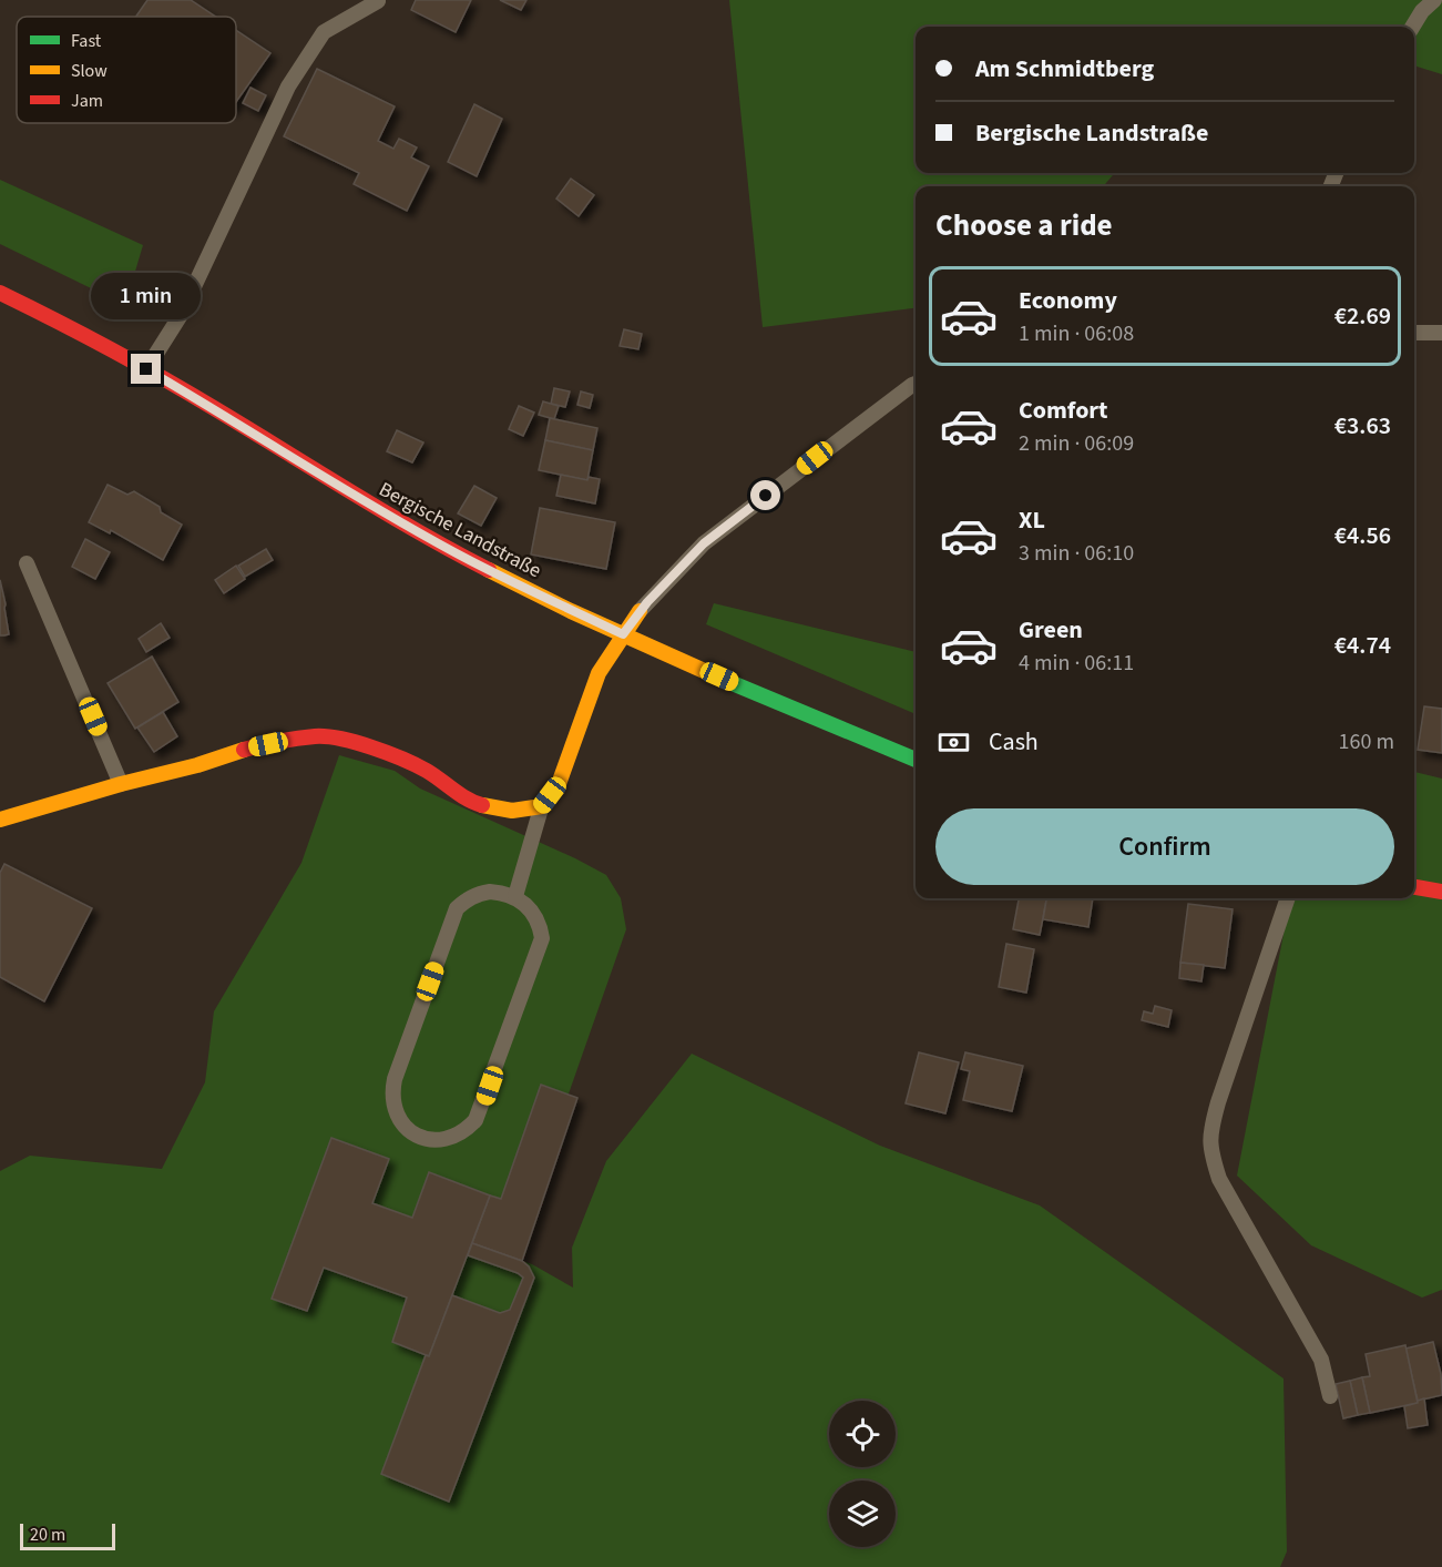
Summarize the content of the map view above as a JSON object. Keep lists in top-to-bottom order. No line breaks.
{"streets":{"main road":["Bergische Landstraße"]},"legend":["Fast","Slow","Jam"],"scale_bar":"20 m","page":{"banner":["Am Schmidtberg","Bergische Landstraße"],"heading":"Choose a ride","list":[{"name":"Economy","note":"1 min · 06:08","value":"€2.69"},{"name":"Comfort","note":"2 min · 06:09","value":"€3.63"},{"name":"XL","note":"3 min · 06:10","value":"€4.56"},{"name":"Green","note":"4 min · 06:11","value":"€4.74"}],"bubble":"1 min","pay":["Cash","160 m"],"buttons":"Confirm","scale":"20 m"}}
